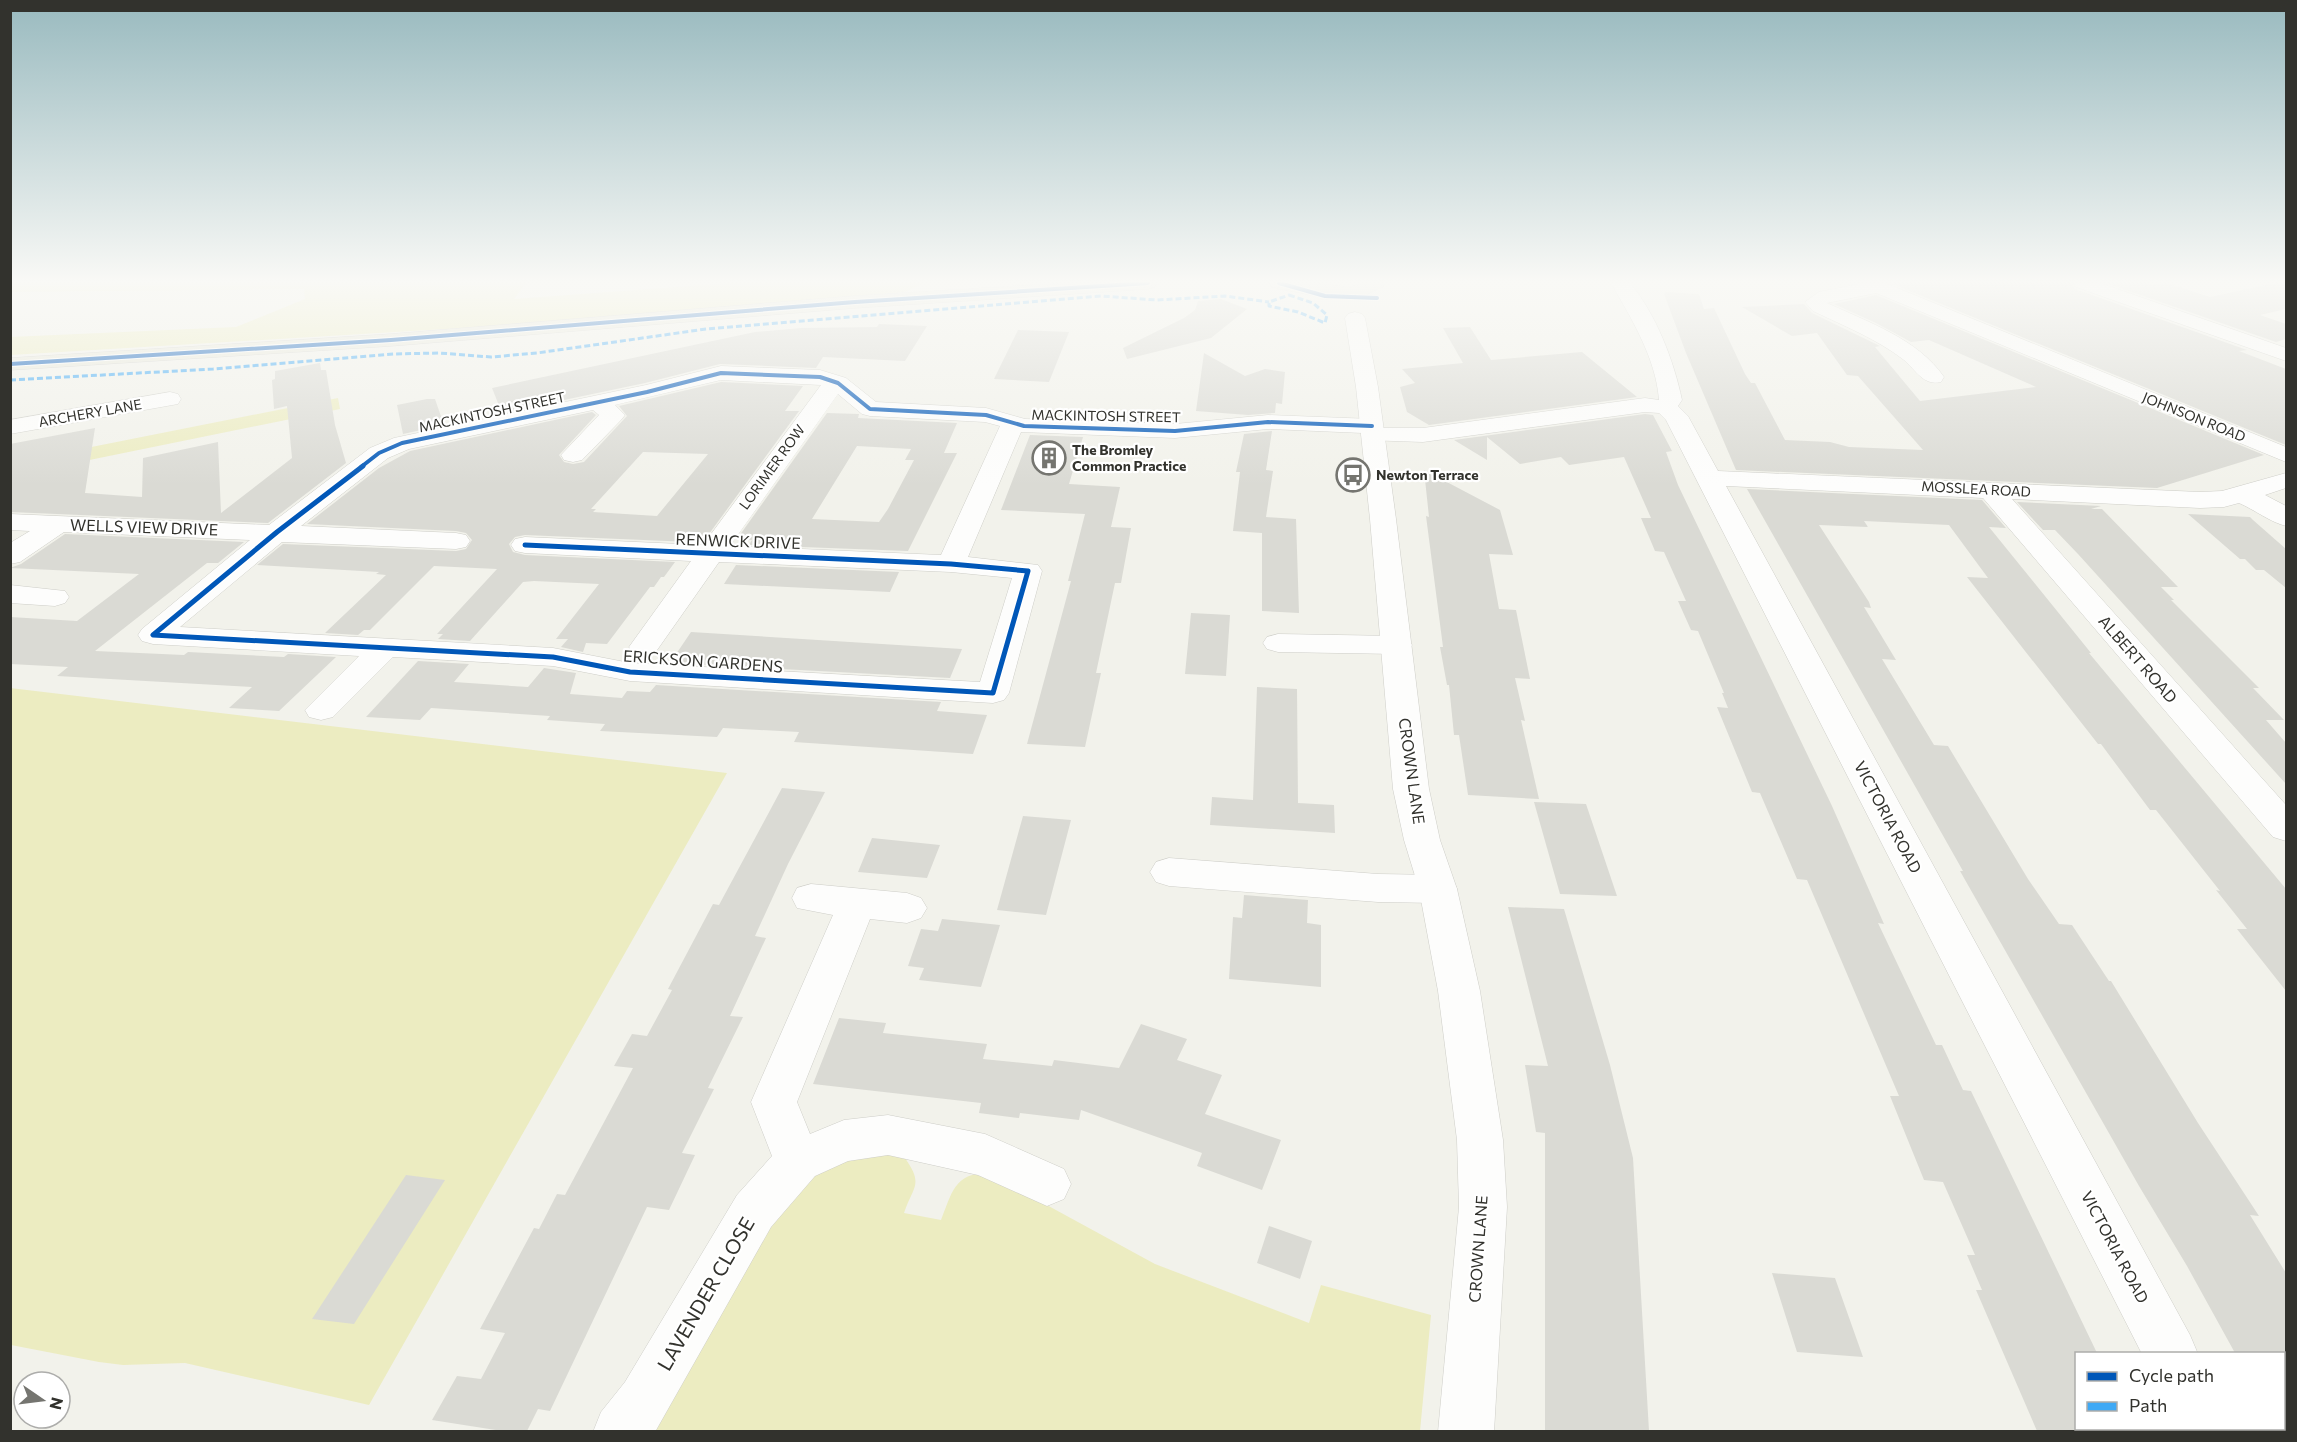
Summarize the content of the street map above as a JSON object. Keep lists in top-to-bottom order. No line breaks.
{"streets":{"street":["MACKINTOSH STREET","ARCHERY LANE","JOHNSON ROAD","LORIMER ROW","MOSSLEA ROAD","WELLS VIEW DRIVE","RENWICK DRIVE","ALBERT ROAD","ERICKSON GARDENS","CROWN LANE","VICTORIA ROAD","LAVENDER CLOSE"]},"crossings":[["MACKINTOSH STREET","LORIMER ROW"],["MACKINTOSH STREET","WELLS VIEW DRIVE"],["MACKINTOSH STREET","ERICKSON GARDENS"],["MACKINTOSH STREET","CROWN LANE"],["LORIMER ROW","RENWICK DRIVE"],["MOSSLEA ROAD","ALBERT ROAD"],["MOSSLEA ROAD","VICTORIA ROAD"],["WELLS VIEW DRIVE","ERICKSON GARDENS"],["RENWICK DRIVE","ERICKSON GARDENS"]],"places":{"building":["The Bromley Common Practice"],"bus stop":["Newton Terrace"]},"legend":["Cycle path","Path"],"north":"right"}
